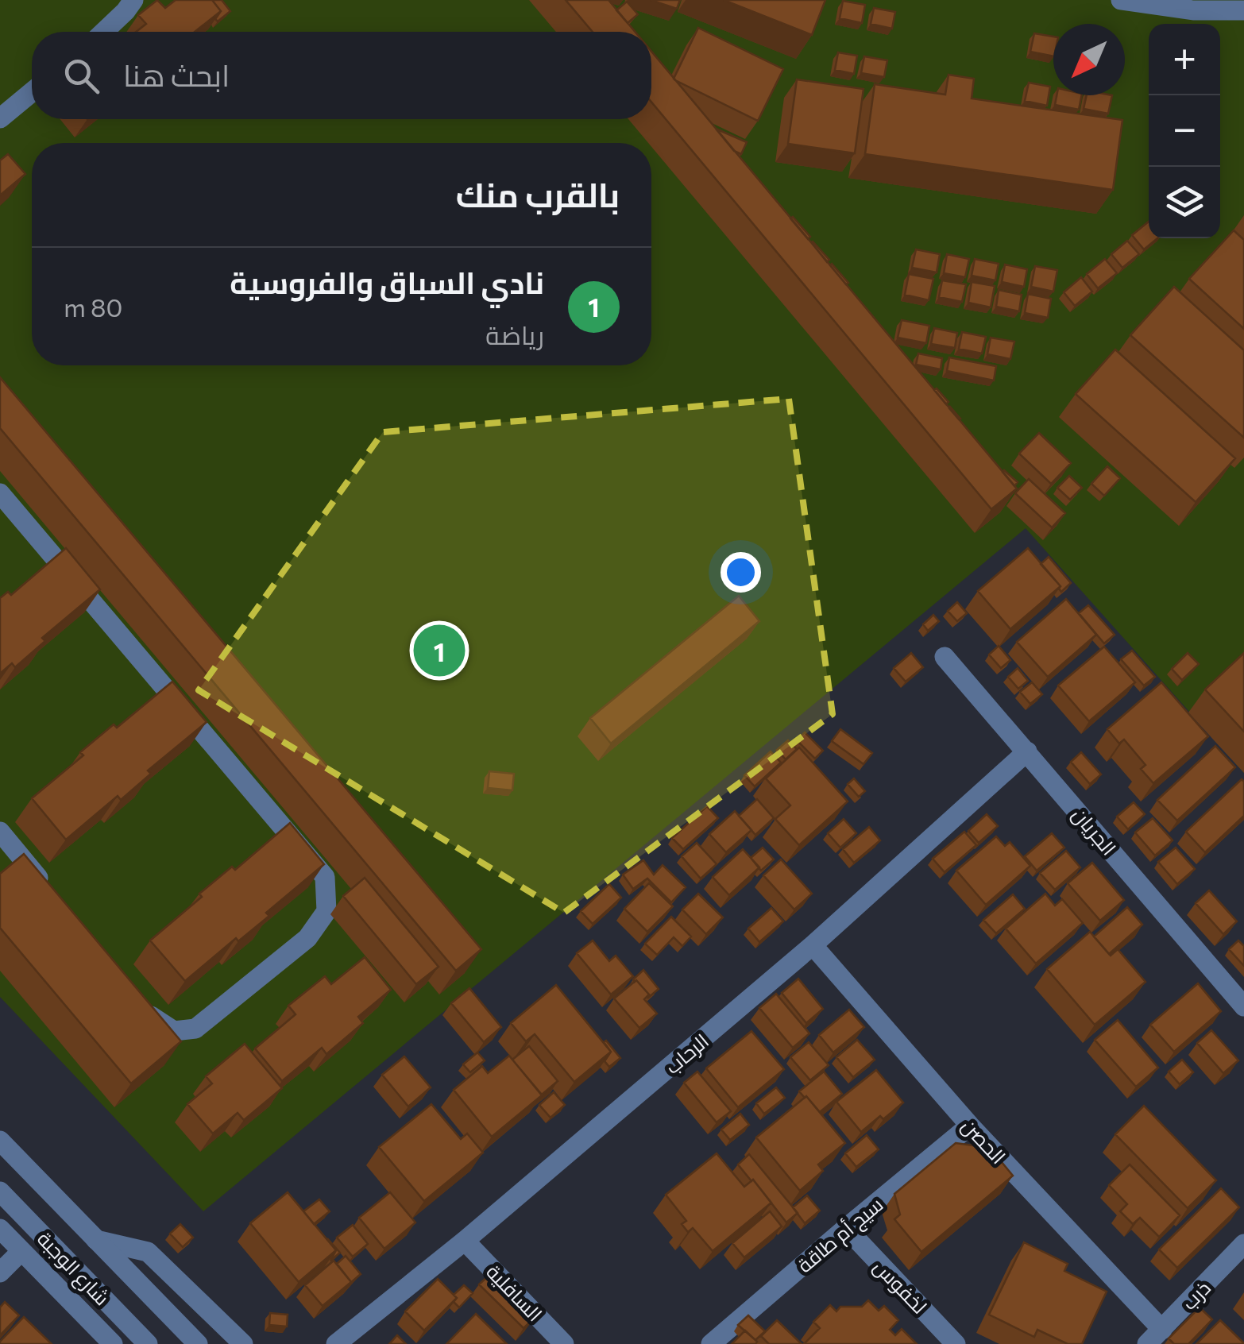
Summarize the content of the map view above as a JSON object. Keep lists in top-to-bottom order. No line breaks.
{"streets":{"street":["الجريان","الرحاب","الحصن","سيج أم طاقة","شارع الوجبة","لخفوس","السافلية","ذرب"]},"crossings":[["الجريان","الرحاب"],["الرحاب","الحصن"],["الرحاب","السافلية"],["الحصن","سيج أم طاقة"],["الحصن","ذرب"],["سيج أم طاقة","لخفوس"]],"north":"bottom left","page":{"map_buttons":["+","−"],"search":"ابحث هنا","heading":"بالقرب منك","list":[{"mark":"1","name":"نادي السباق والفروسية","note":"رياضة","value":"80 m"}],"pins":"1"}}
